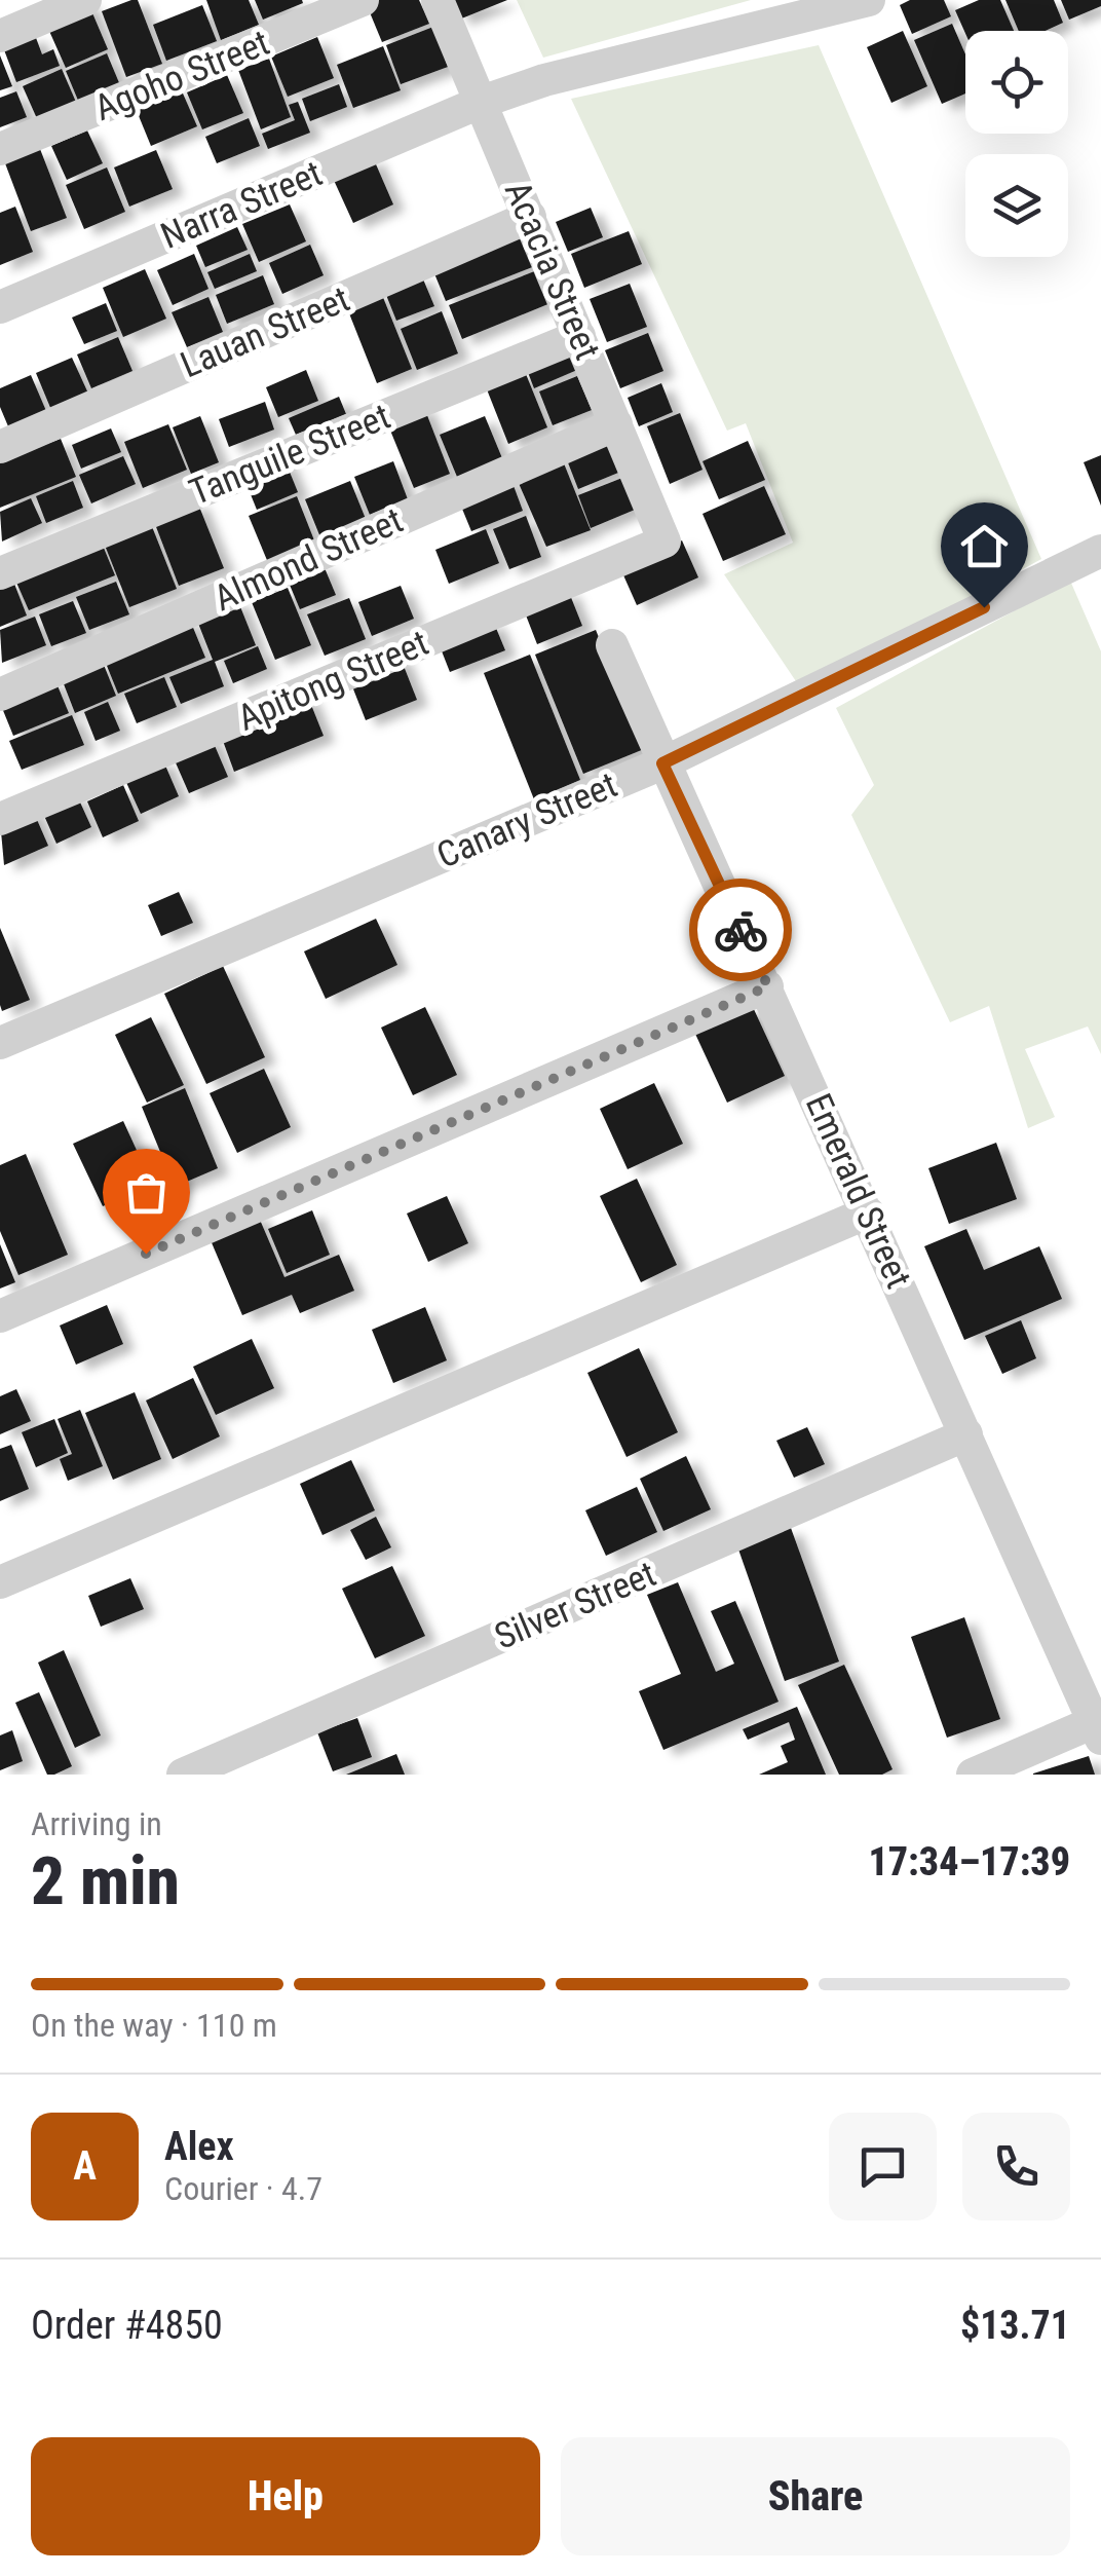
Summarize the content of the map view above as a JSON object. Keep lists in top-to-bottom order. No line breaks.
{"streets":{"street":["Agoho Street","Narra Street","Acacia Street","Lauan Street","Tanguile Street","Almond Street","Apitong Street","Canary Street","Emerald Street","Silver Street"]},"crossings":[["Narra Street","Acacia Street"],["Acacia Street","Lauan Street"],["Acacia Street","Tanguile Street"],["Acacia Street","Almond Street"],["Acacia Street","Apitong Street"],["Canary Street","Emerald Street"],["Emerald Street","Silver Street"]],"page":{"heading":["2 min","Arriving in","17:34–17:39"],"panel":["Alex","Courier · 4.7","Order #4850","$13.71"],"bar":"On the way · 110 m","round":"A","buttons":["Help","Share"]}}
